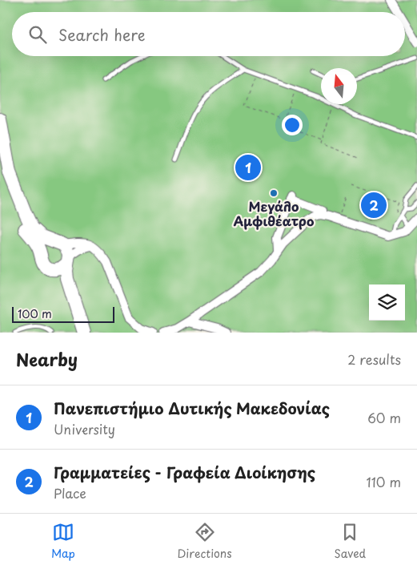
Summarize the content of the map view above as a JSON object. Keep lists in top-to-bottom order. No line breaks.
{"places":["Μεγάλο Αμφιθέατρο"],"scale_bar":"100 m","north":"top","page":{"search":"Search here","pins":["1","2"],"scale":"100 m","heading":["Nearby","2 results"],"list":[{"mark":"1","name":"Πανεπιστήμιο Δυτικής Μακεδονίας","note":"University","value":"60 m"},{"mark":"2","name":"Γραμματείες - Γραφεία Διοίκησης","note":"Place","value":"110 m"}],"nav":["Map","Directions","Saved"]}}
